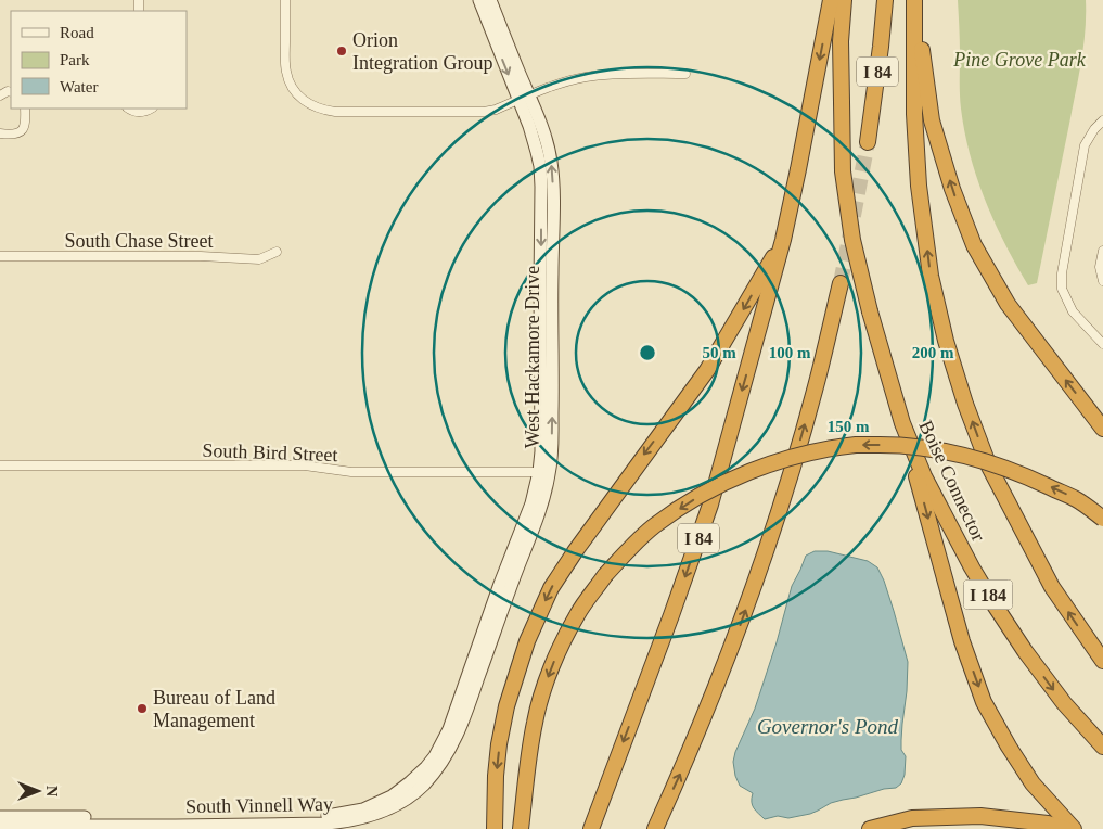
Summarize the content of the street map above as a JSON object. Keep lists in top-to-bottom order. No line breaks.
{"streets":{"highway":["I 84","Boise Connector","I 184"],"street":["South Chase Street","West Hackamore Drive","South Bird Street","South Vinnell Way"]},"crossings":[["West Hackamore Drive","South Bird Street"],["West Hackamore Drive","South Vinnell Way"]],"water":["Governor's Pond"],"parks":["Pine Grove Park"],"places":["Orion Integration Group","Bureau of Land Management"],"legend":["Road","Park","Water"],"north":"right","rings":["50 m","100 m","200 m","150 m"]}
